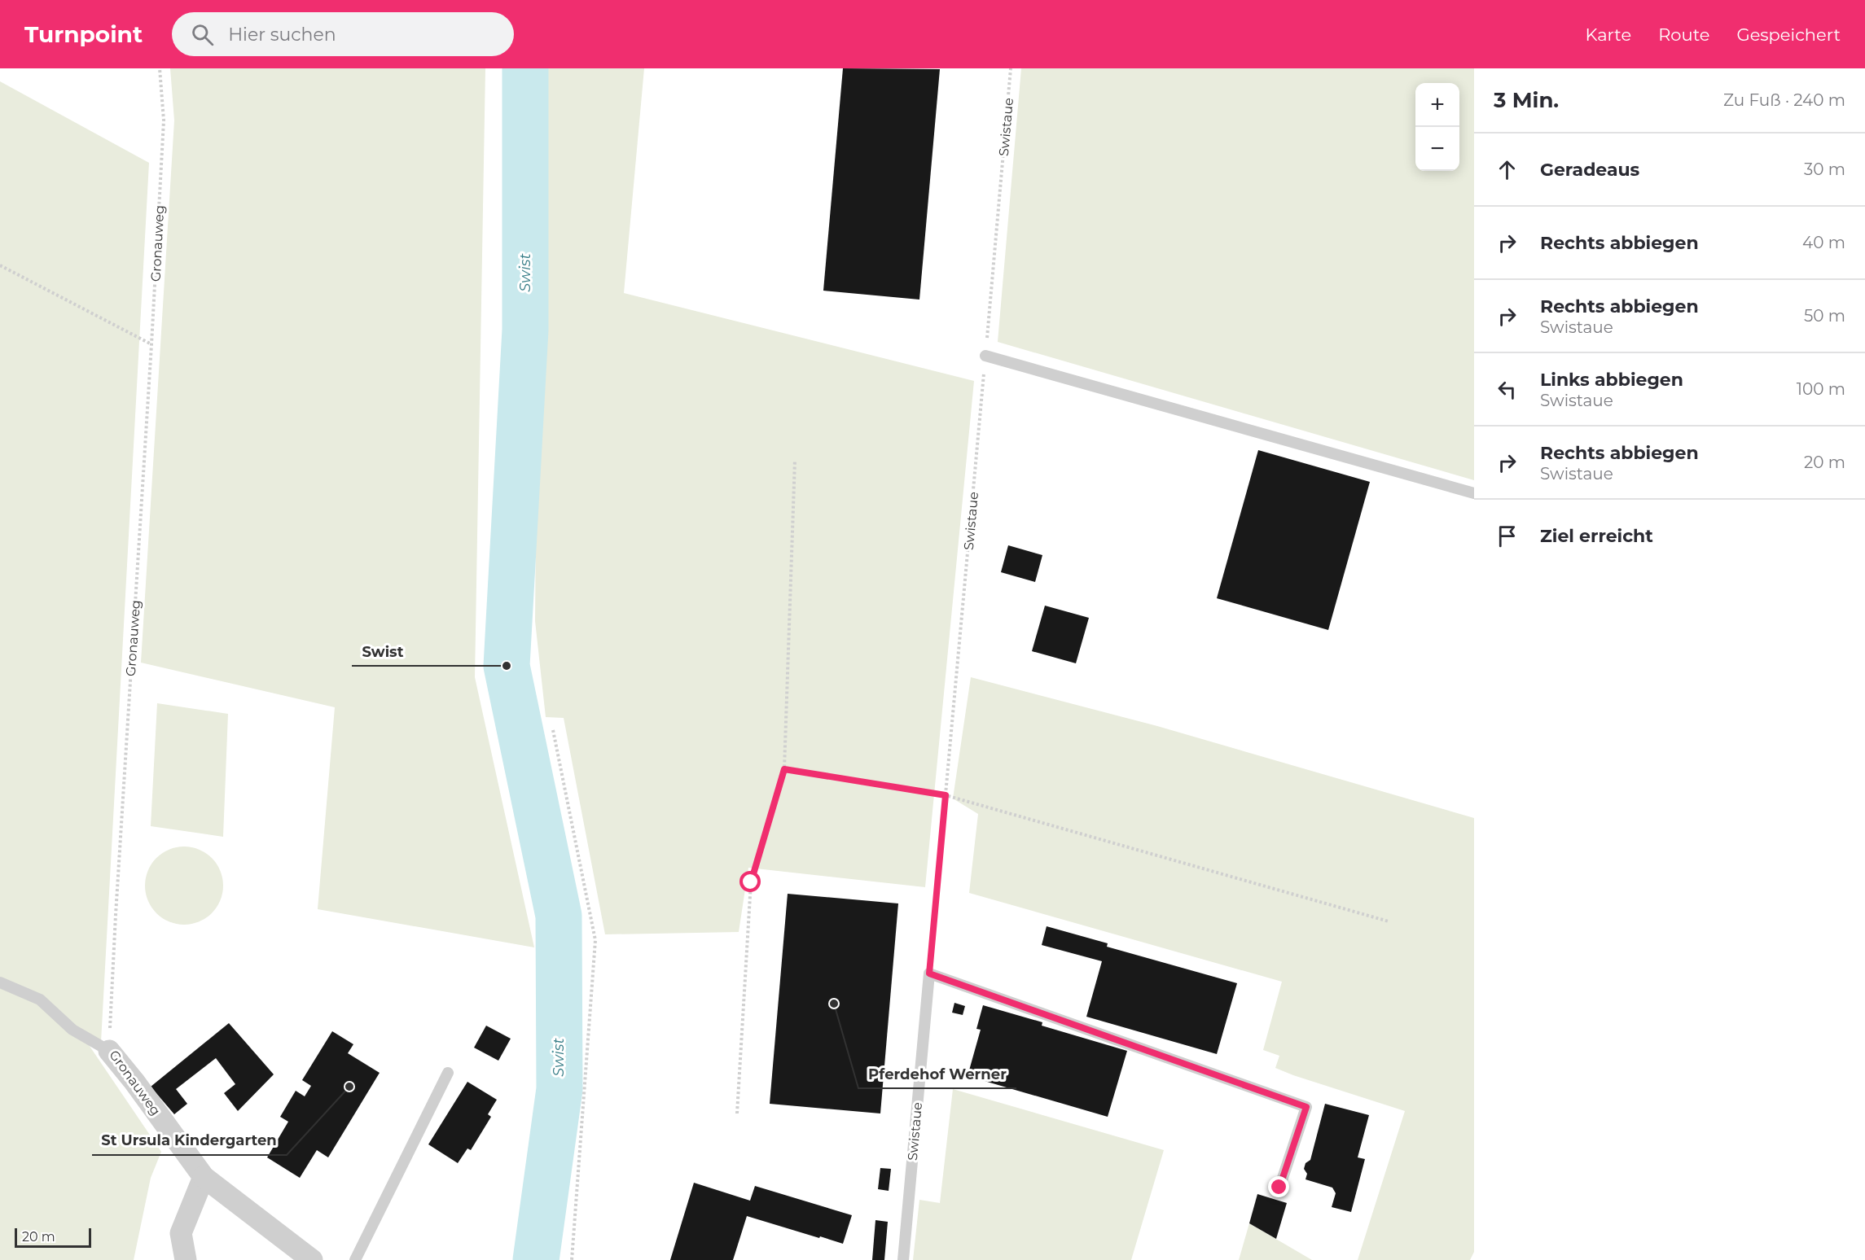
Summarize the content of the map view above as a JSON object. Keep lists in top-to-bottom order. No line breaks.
{"streets":{"street":["Gronauweg"],"lane":["Swistaue"]},"water":["Swist"],"places":["Swist","Pferdehof Werner","St Ursula Kindergarten"],"scale_bar":"20 m","page":{"header":"Turnpoint","search":"Hier suchen","nav":["Karte","Route","Gespeichert"],"heading":["3 Min.","Zu Fuß · 240 m"],"map_buttons":["+","−"],"list":[["Geradeaus","30 m"],["Rechts abbiegen","40 m"],["Rechts abbiegen","Swistaue","50 m"],["Links abbiegen","Swistaue","100 m"],["Rechts abbiegen","Swistaue","20 m"],"Ziel erreicht"],"scale":"20 m"}}
